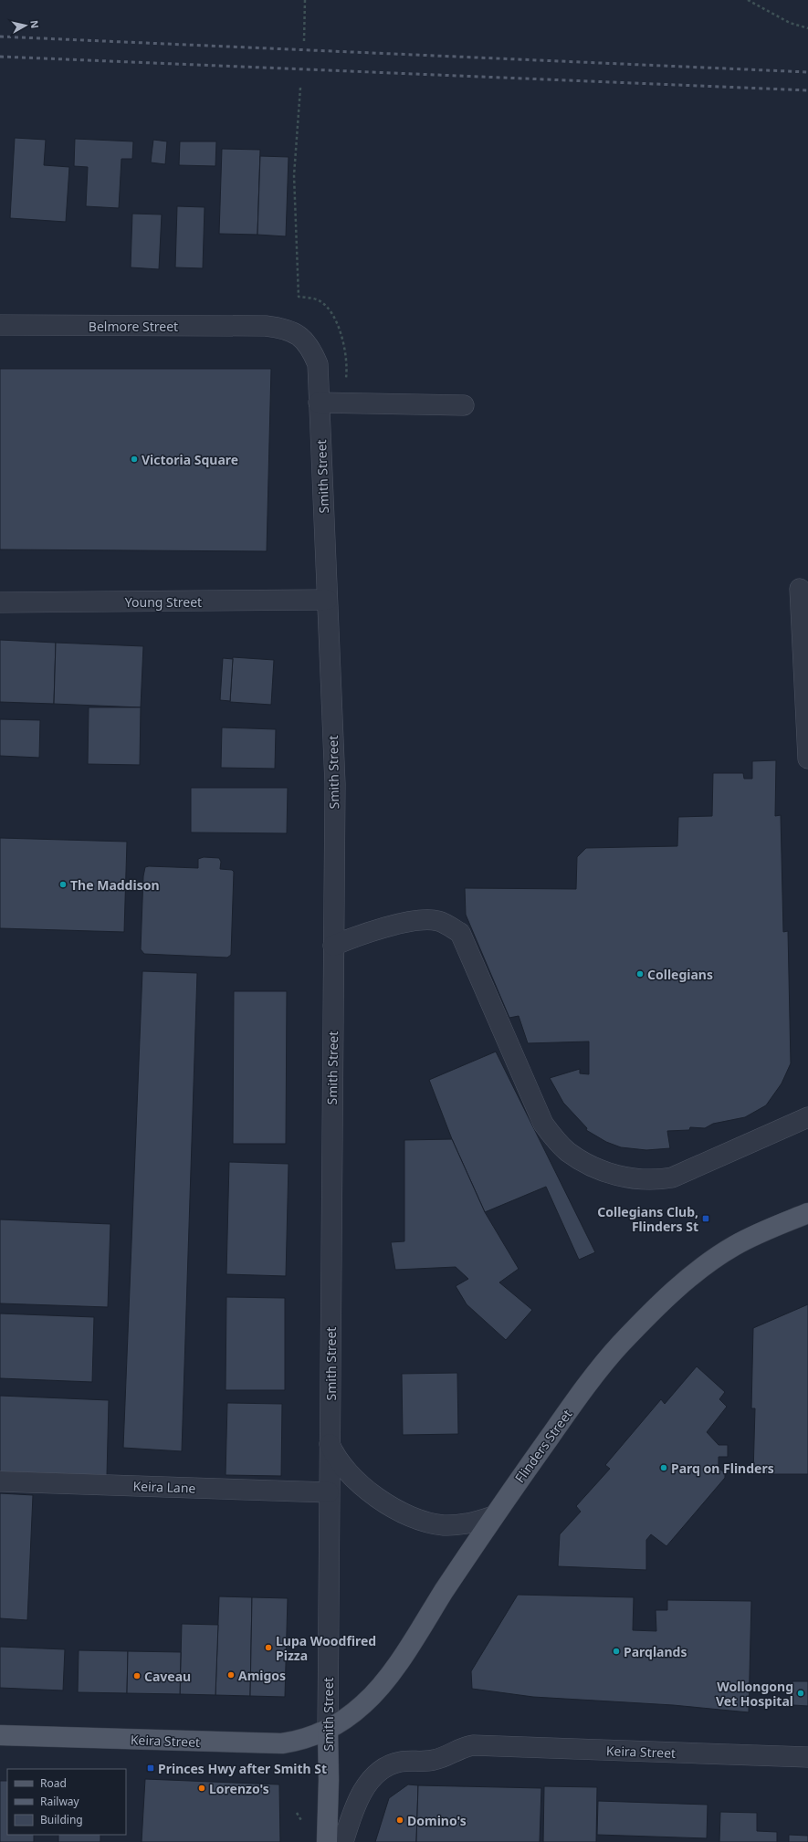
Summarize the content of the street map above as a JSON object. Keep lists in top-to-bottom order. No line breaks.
{"streets":{"main road":["Smith Street","Flinders Street","Keira Street"],"street":["Belmore Street","Young Street","Keira Lane"]},"crossings":[["Belmore Street","Smith Street"],["Smith Street","Young Street"],["Smith Street","Flinders Street"],["Smith Street","Keira Lane"],["Smith Street","Keira Street"],["Flinders Street","Keira Street"]],"places":{"other":["Victoria Square","The Maddison","Collegians","Parq on Flinders","Lupa Woodfired Pizza","Parqlands","Amigos","Caveau","Wollongong Vet Hospital","Lorenzo's","Domino's"],"transit":["Collegians Club, Flinders St","Princes Hwy after Smith St"]},"legend":["Road","Railway","Building"],"north":"right"}
